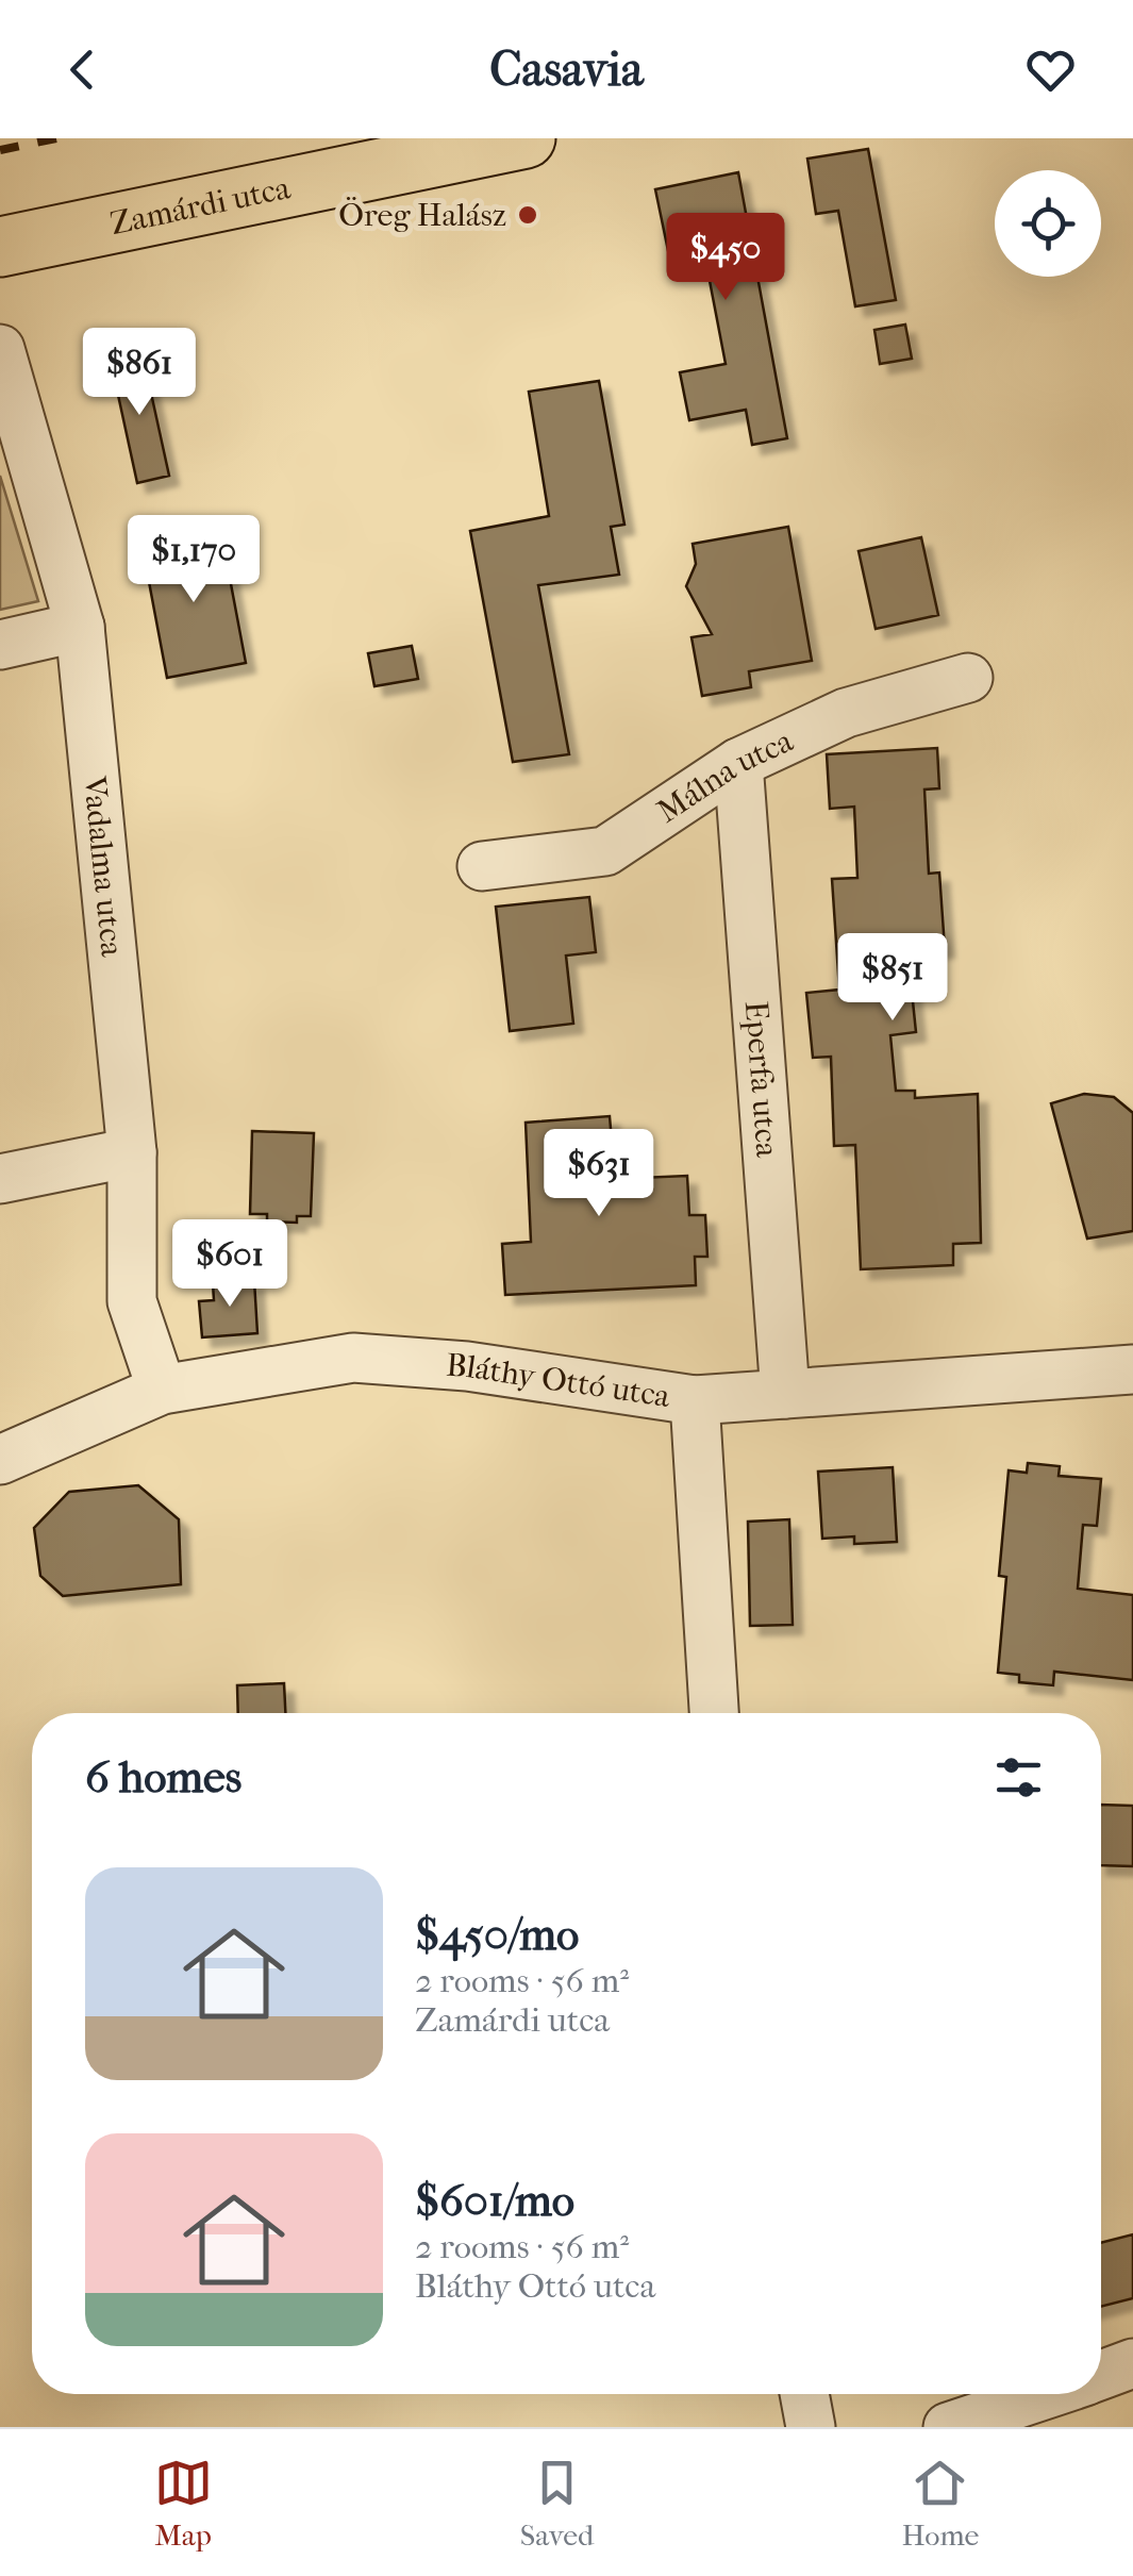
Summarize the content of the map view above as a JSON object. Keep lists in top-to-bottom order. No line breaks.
{"streets":{"main road":["Zamárdi utca"],"street":["Málna utca","Vadalma utca","Eperfa utca","Bláthy Ottó utca"]},"crossings":[["Málna utca","Eperfa utca"],["Vadalma utca","Bláthy Ottó utca"],["Eperfa utca","Bláthy Ottó utca"]],"places":["Öreg Halász"],"page":{"header":"Casavia","price":["$450","$861","$1,170","$851","$631","$601"],"heading":"6 homes","list":[{"name":"$450/mo","note":"2 rooms · 56 m² · Zamárdi utca"},{"name":"$601/mo","note":"2 rooms · 56 m² · Bláthy Ottó utca"}],"tabs":["Map","Saved","Home"]}}
